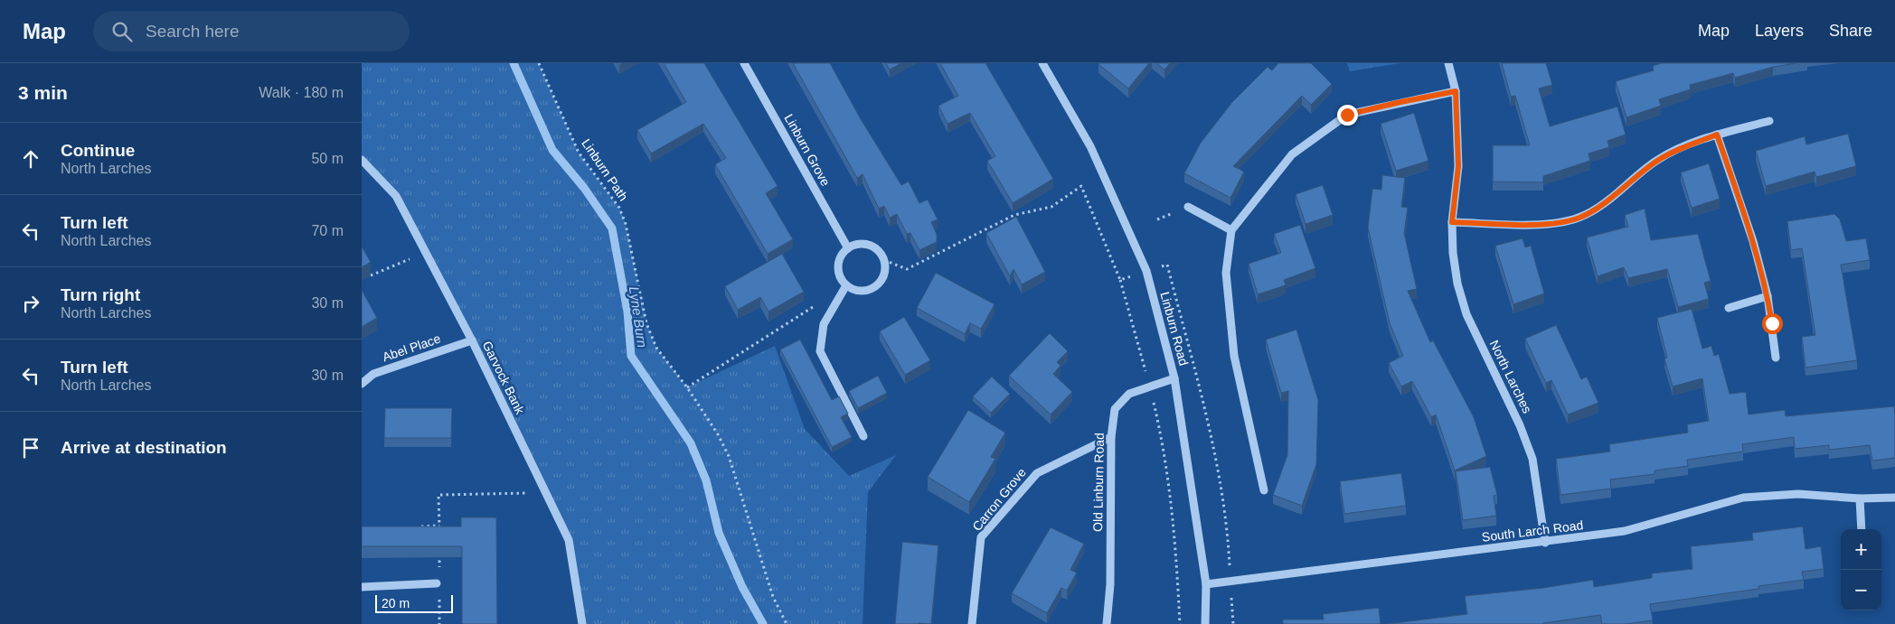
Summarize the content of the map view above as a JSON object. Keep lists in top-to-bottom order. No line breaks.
{"streets":{"street":["Linburn Grove","Linburn Road","Abel Place","North Larches","Garvock Bank","Old Linburn Road","Carron Grove","South Larch Road"],"path":["Linburn Path"]},"crossings":[["Linburn Road","Old Linburn Road"],["Linburn Road","South Larch Road"],["Abel Place","Garvock Bank"],["North Larches","South Larch Road"],["Old Linburn Road","Carron Grove"]],"water":["Lyne Burn"],"scale_bar":"20 m","page":{"header":"Map","search":"Search here","nav":["Map","Layers","Share"],"heading":["3 min","Walk · 180 m"],"list":[["Continue","North Larches","50 m"],["Turn left","North Larches","70 m"],["Turn right","North Larches","30 m"],["Turn left","North Larches","30 m"],"Arrive at destination"],"map_buttons":["+","−"],"scale":"20 m"}}
